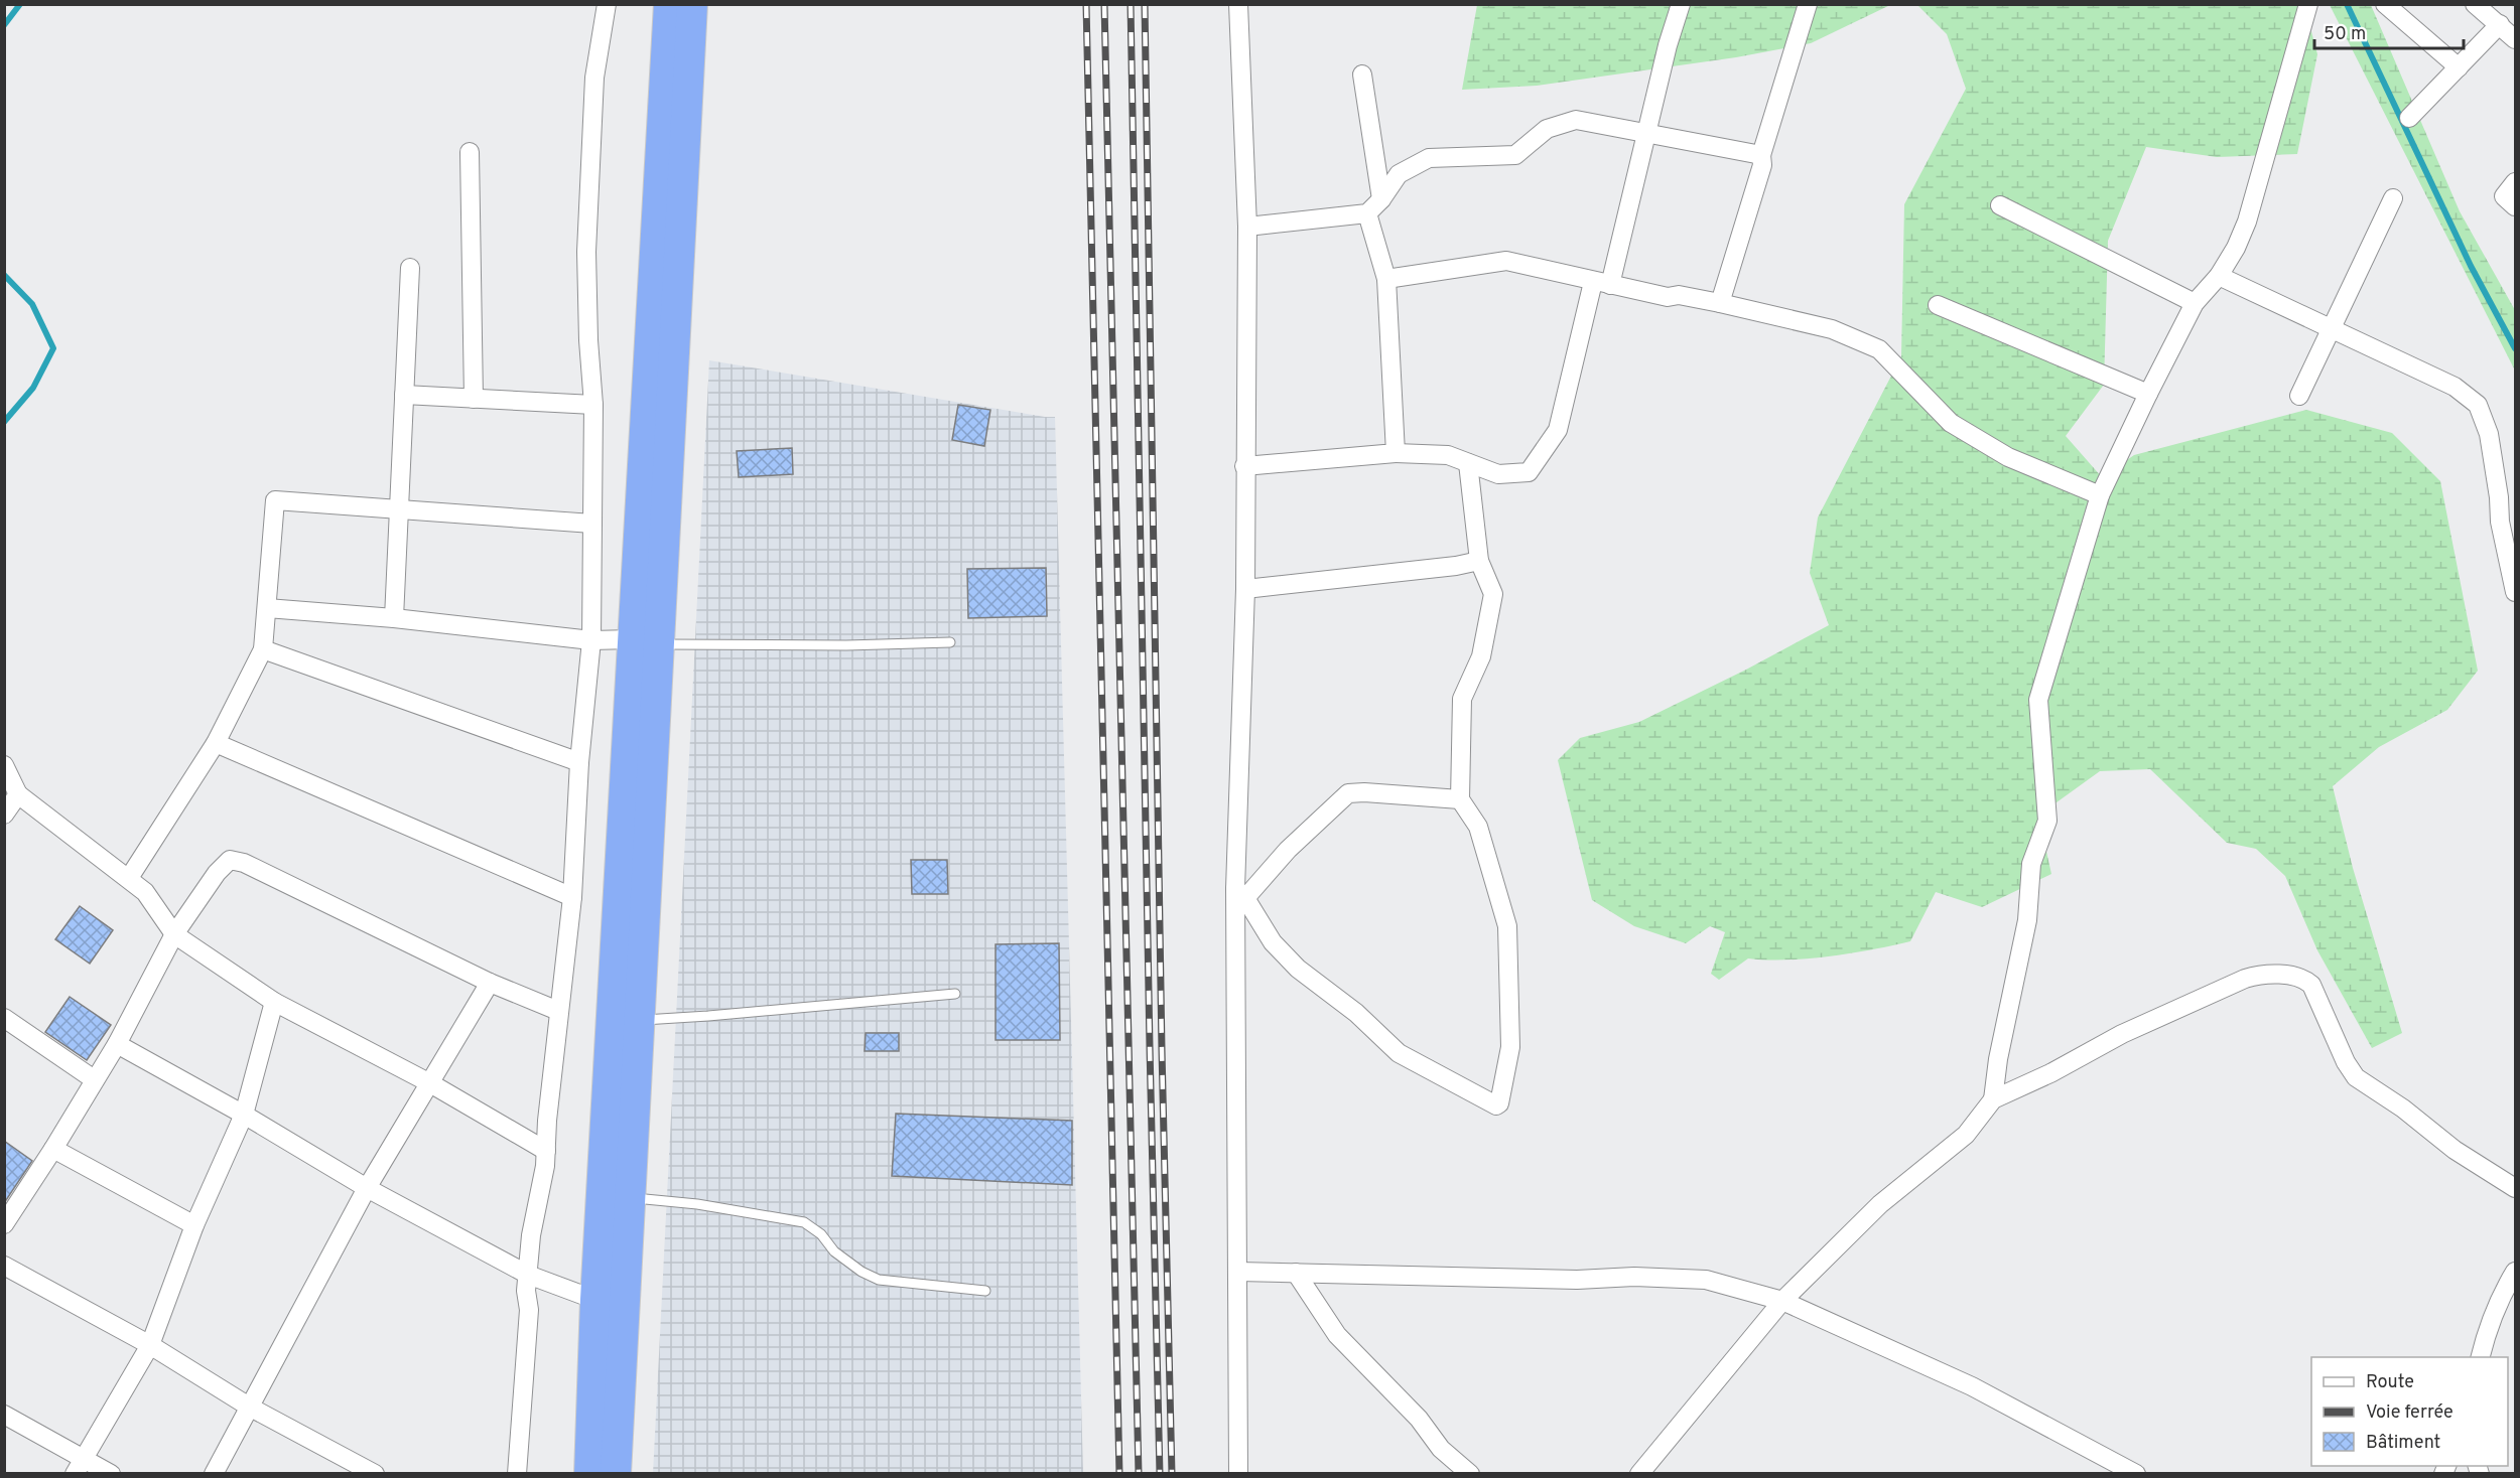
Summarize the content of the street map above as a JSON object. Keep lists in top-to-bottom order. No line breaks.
{"legend":["Route","Voie ferrée","Bâtiment"],"scale_bar":"50 m"}
